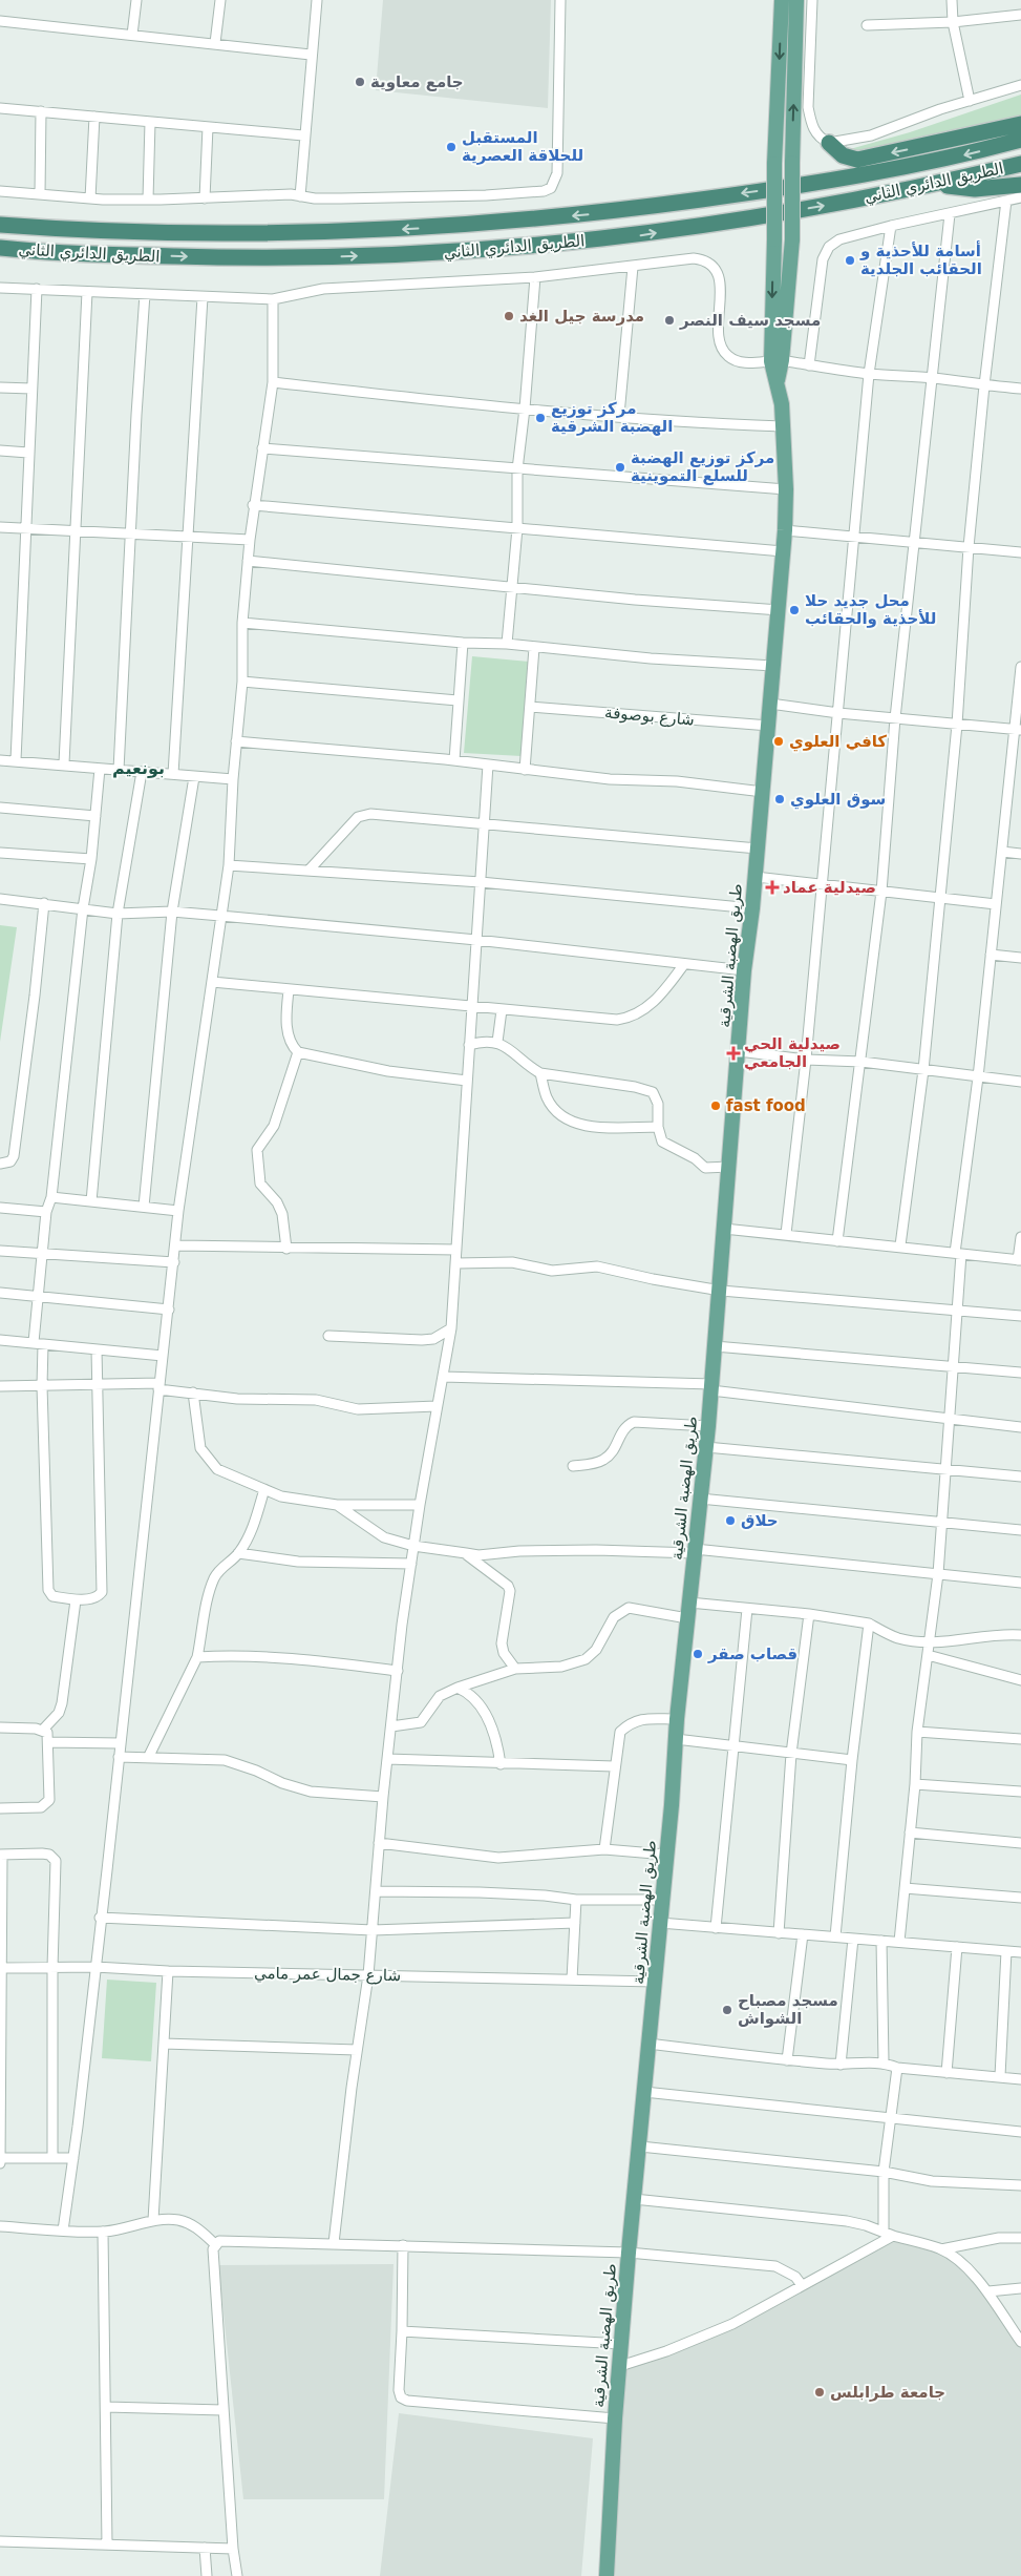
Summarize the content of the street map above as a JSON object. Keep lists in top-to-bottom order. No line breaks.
{"streets":{"highway":["الطريق الدائري الثاني"],"main road":["طريق الهضبة الشرقية"],"street":["شارع بوصوفة","شارع جمال عمر مامي"]},"crossings":[["شارع بوصوفة","طريق الهضبة الشرقية"],["طريق الهضبة الشرقية","شارع جمال عمر مامي"]],"districts":["بونعيم"],"places":{"other":["جامع معاوية","المستقبل للحلاقة العصرية","أسامة للأحذية و الحقائب الجلدية","مدرسة جيل الغد","مسجد سيف النصر","مركز توزيع الهضبة الشرقية","مركز توزيع الهضبة للسلع التموينية","محل جديد حلا للأحذية والحقائب","كافي العلوي","سوق العلوي","fast food","حلاق","قصاب صقر","مسجد مصباح الشواش","جامعة طرابلس"],"health":["صيدلية عماد","صيدلية الحي الجامعي"]}}
